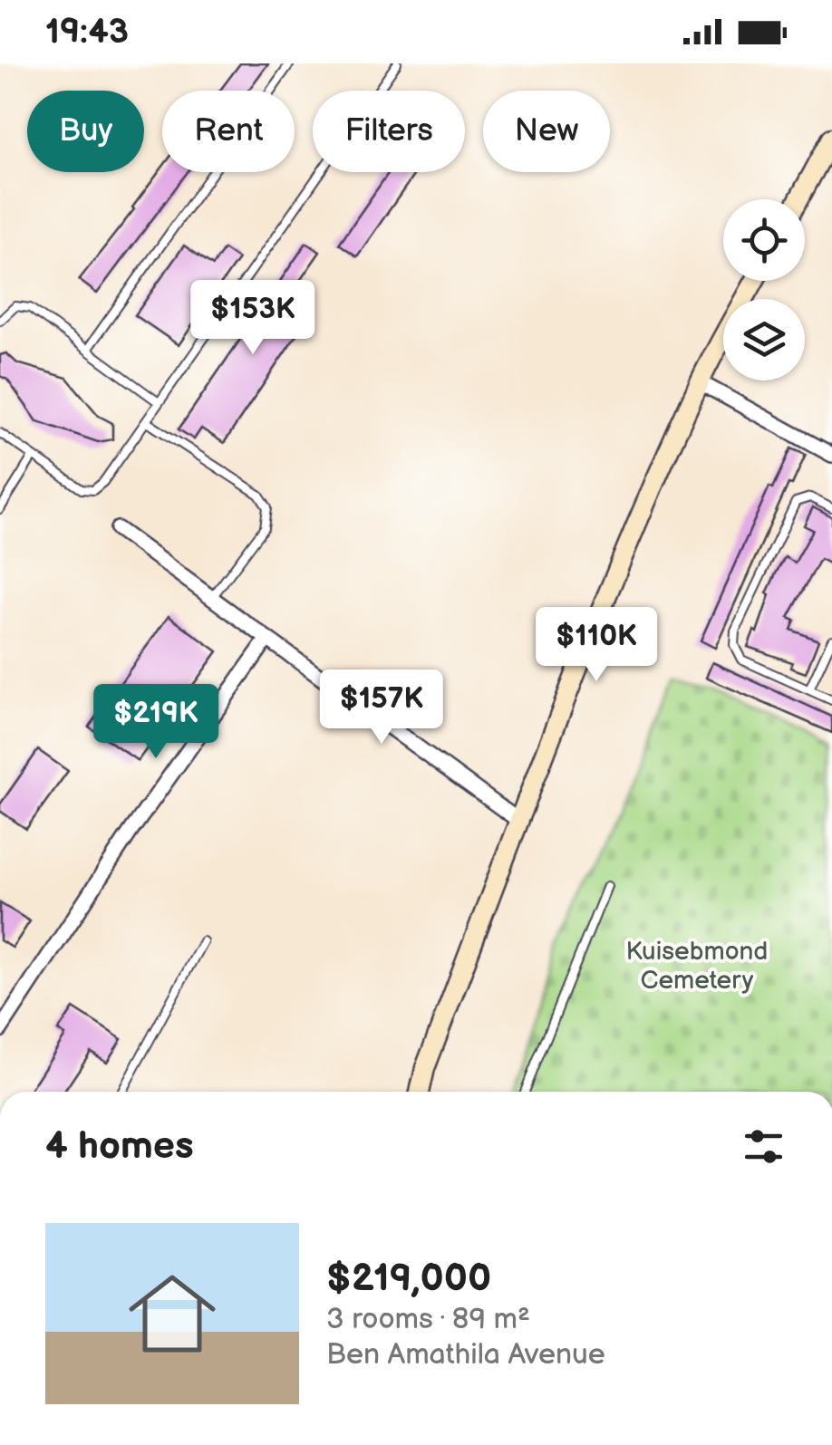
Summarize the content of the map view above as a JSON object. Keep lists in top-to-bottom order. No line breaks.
{"parks":["Kuisebmond Cemetery"],"page":{"status":"19:43","chip":["Buy","Rent","Filters","New"],"price":["$153K","$110K","$157K","$219K"],"heading":"4 homes","list":[{"name":"$219,000","note":"3 rooms · 89 m² · Ben Amathila Avenue"}]}}
